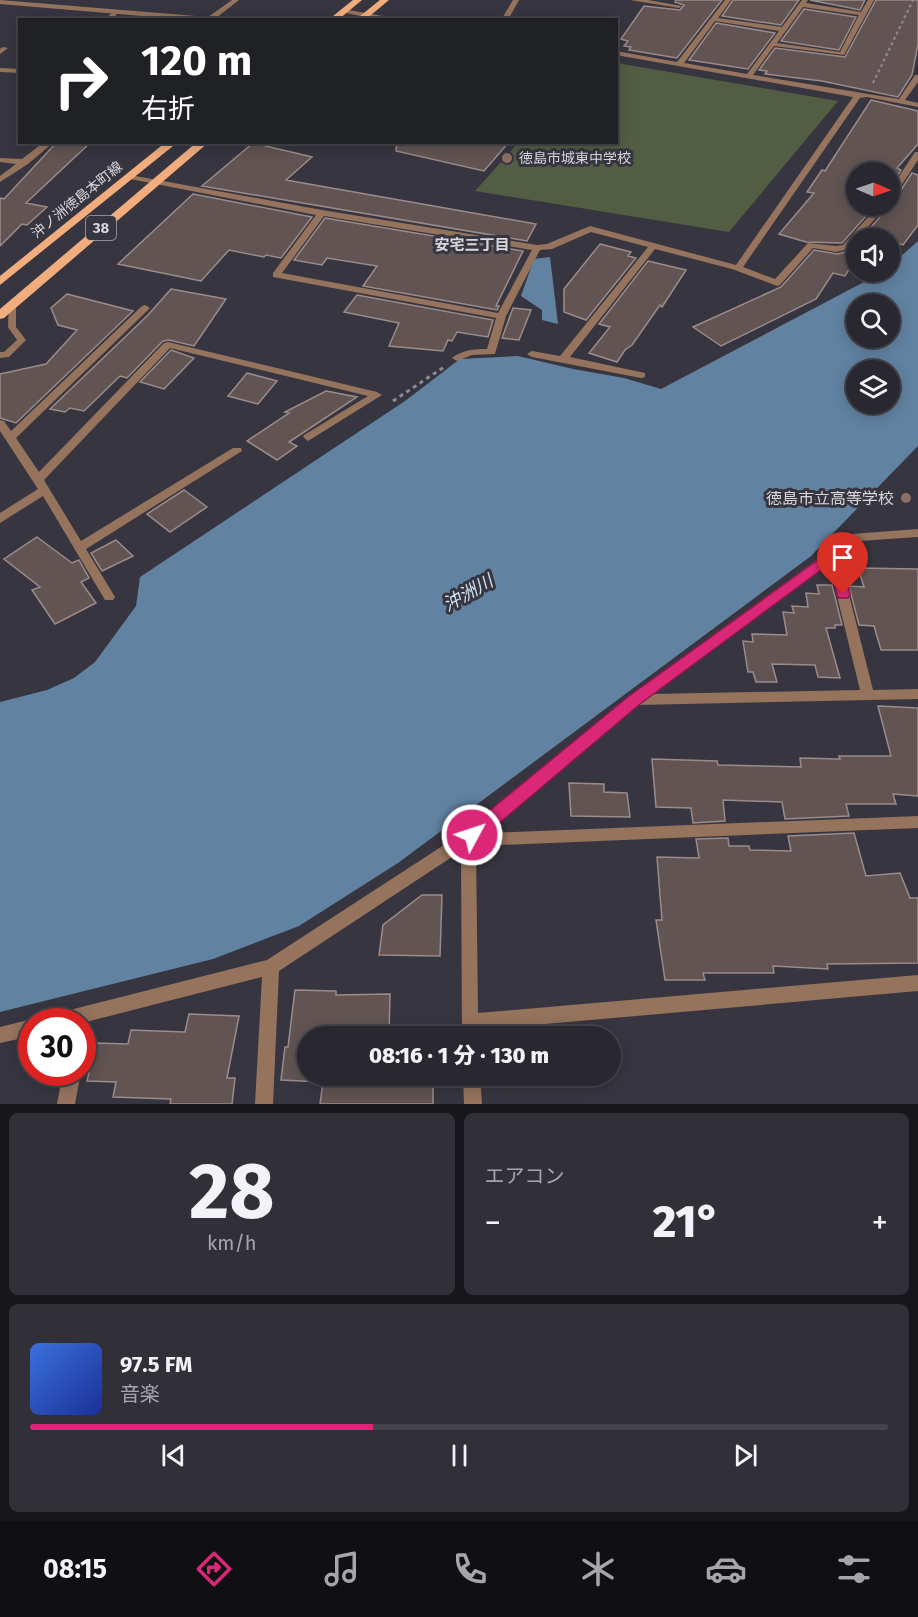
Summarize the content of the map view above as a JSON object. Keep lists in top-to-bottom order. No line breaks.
{"streets":{"main road":["沖ノ洲徳島本町線","38"]},"districts":["安宅三丁目"],"water":["沖洲川"],"places":["徳島市城東中学校","徳島市立高等学校"],"north":"right","page":{"turn":["120 m","右折"],"limit":"30","trip":"08:16 · 1 分 · 130 m","tile":[["28","km/h"],"エアコン"],"heat":["−","21°","+"],"song":["97.5 FM","音楽"],"tabs":"08:15"}}
